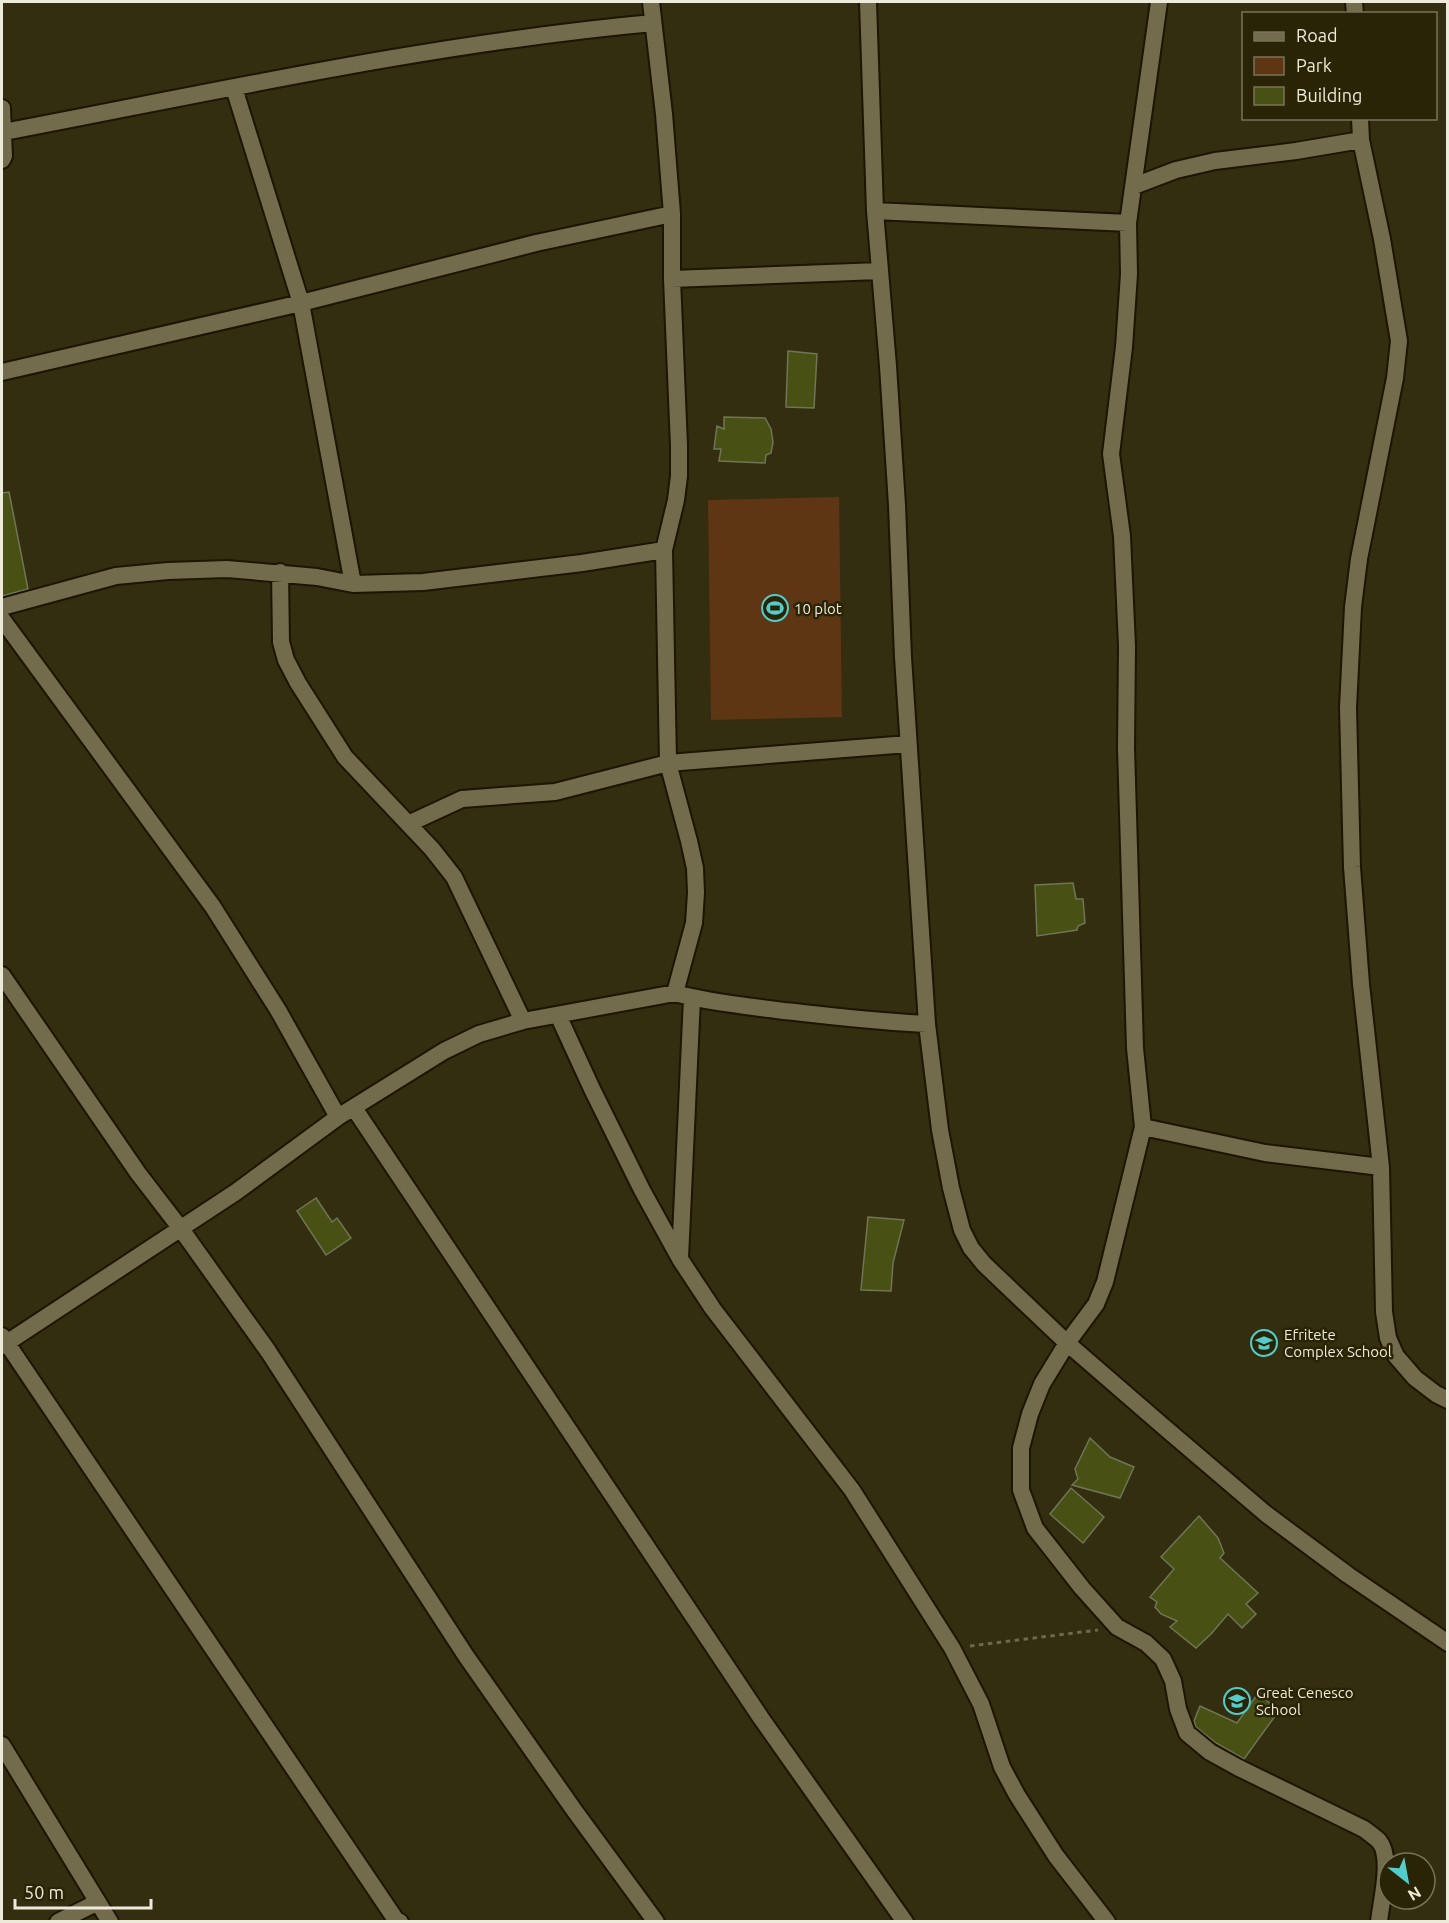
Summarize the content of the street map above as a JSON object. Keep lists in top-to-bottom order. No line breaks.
{"places":{"sports":["10 plot"],"school or university":["Efritete Complex School","Great Cenesco School"]},"legend":["Road","Park","Building"],"scale_bar":"50 m","north":"bottom right"}
